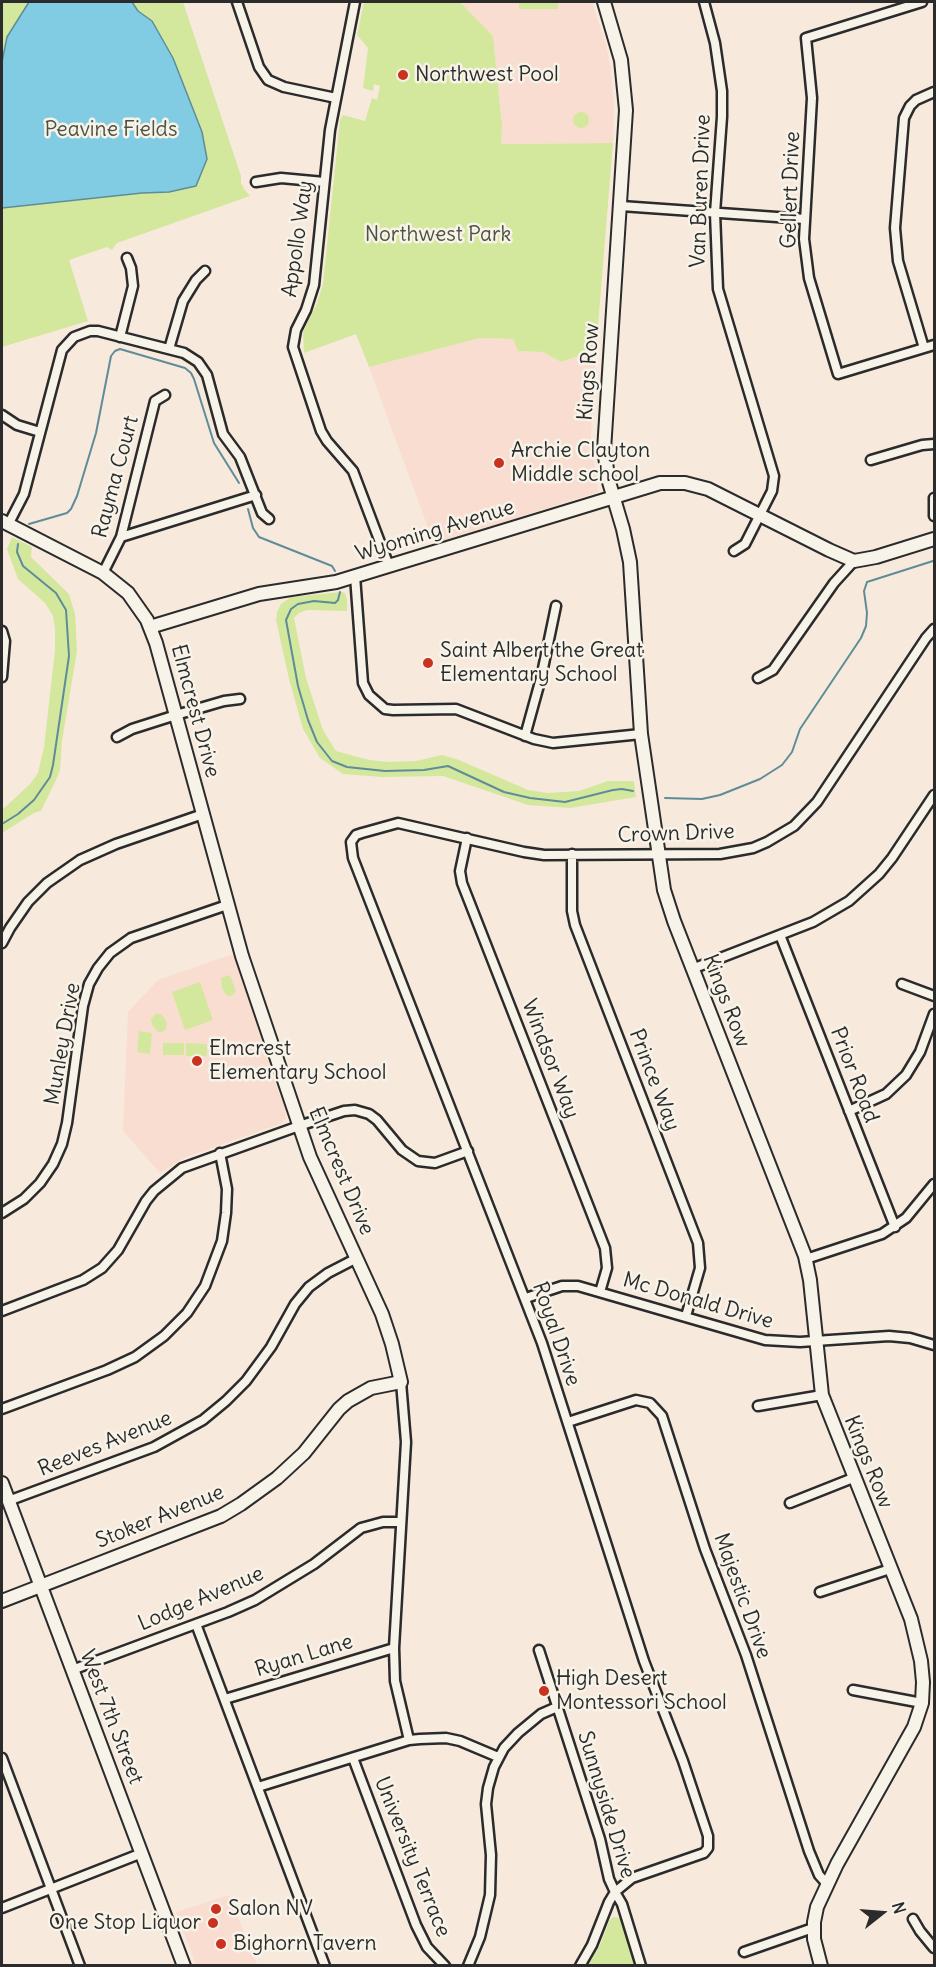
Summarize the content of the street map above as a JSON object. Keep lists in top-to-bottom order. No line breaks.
{"streets":{"main road":["Kings Row","Wyoming Avenue","Elmcrest Drive","Stoker Avenue","West 7th Street"],"street":["Gellert Drive","Van Buren Drive","Appollo Way","Rayma Court","Crown Drive","Munley Drive","Windsor Way","Prior Road","Prince Way","Mc Donald Drive","Royal Drive","Reeves Avenue","Majestic Drive","Lodge Avenue","Ryan Lane","Sunnyside Drive","University Terrace"]},"crossings":[["Van Buren Drive","Wyoming Avenue"],["Appollo Way","Wyoming Avenue"],["Kings Row","Wyoming Avenue"],["Kings Row","Crown Drive"],["Kings Row","Mc Donald Drive"],["Kings Row","Majestic Drive"],["Wyoming Avenue","Elmcrest Drive"],["Elmcrest Drive","Munley Drive"],["Elmcrest Drive","Reeves Avenue"],["Elmcrest Drive","Stoker Avenue"],["Elmcrest Drive","Lodge Avenue"],["Elmcrest Drive","Ryan Lane"],["Elmcrest Drive","University Terrace"],["Crown Drive","Windsor Way"],["Crown Drive","Prince Way"],["Crown Drive","Royal Drive"],["Windsor Way","Mc Donald Drive"],["Prince Way","Mc Donald Drive"],["Mc Donald Drive","Royal Drive"],["Royal Drive","Majestic Drive"],["Royal Drive","Sunnyside Drive"],["Reeves Avenue","West 7th Street"],["Stoker Avenue","West 7th Street"],["Lodge Avenue","West 7th Street"]],"parks":["Peavine Fields","Northwest Park"],"places":["Northwest Pool","Archie Clayton Middle school","Saint Albert the Great Elementary School","Elmcrest Elementary School","High Desert Montessori School","Salon NV","One Stop Liquor","Bighorn Tavern"],"north":"right"}
